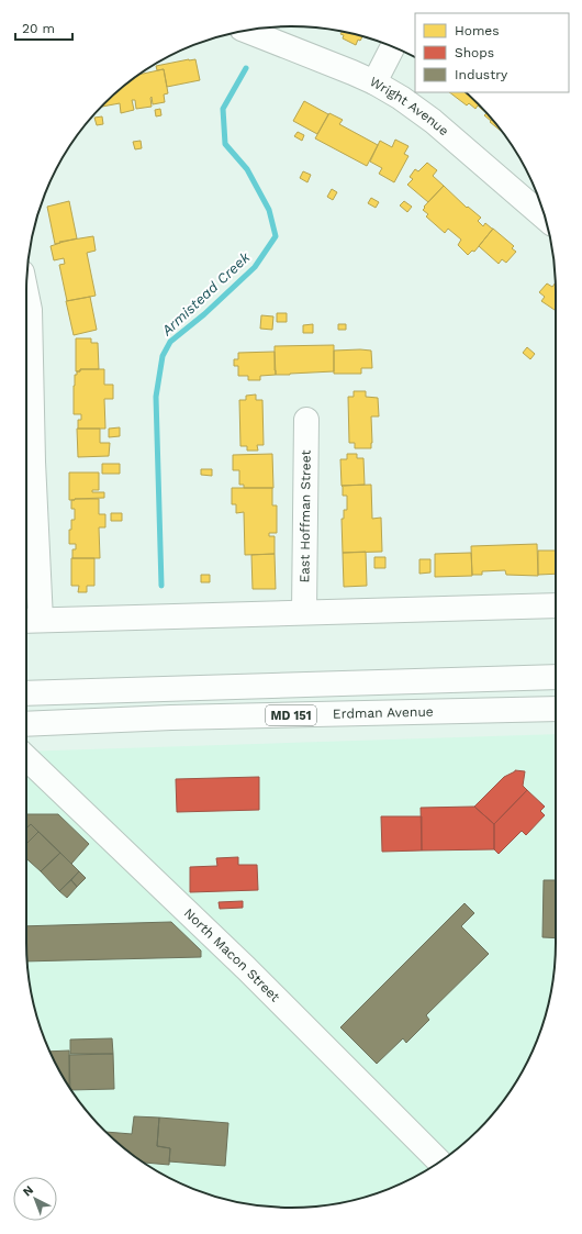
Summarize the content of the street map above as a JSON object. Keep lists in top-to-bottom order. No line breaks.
{"streets":{"street":["Wright Avenue","East Hoffman Street","Erdman Avenue","MD 151","North Macon Street"]},"water":["Armistead Creek"],"legend":["Homes","Shops","Industry"],"scale_bar":"20 m","north":"top left"}
